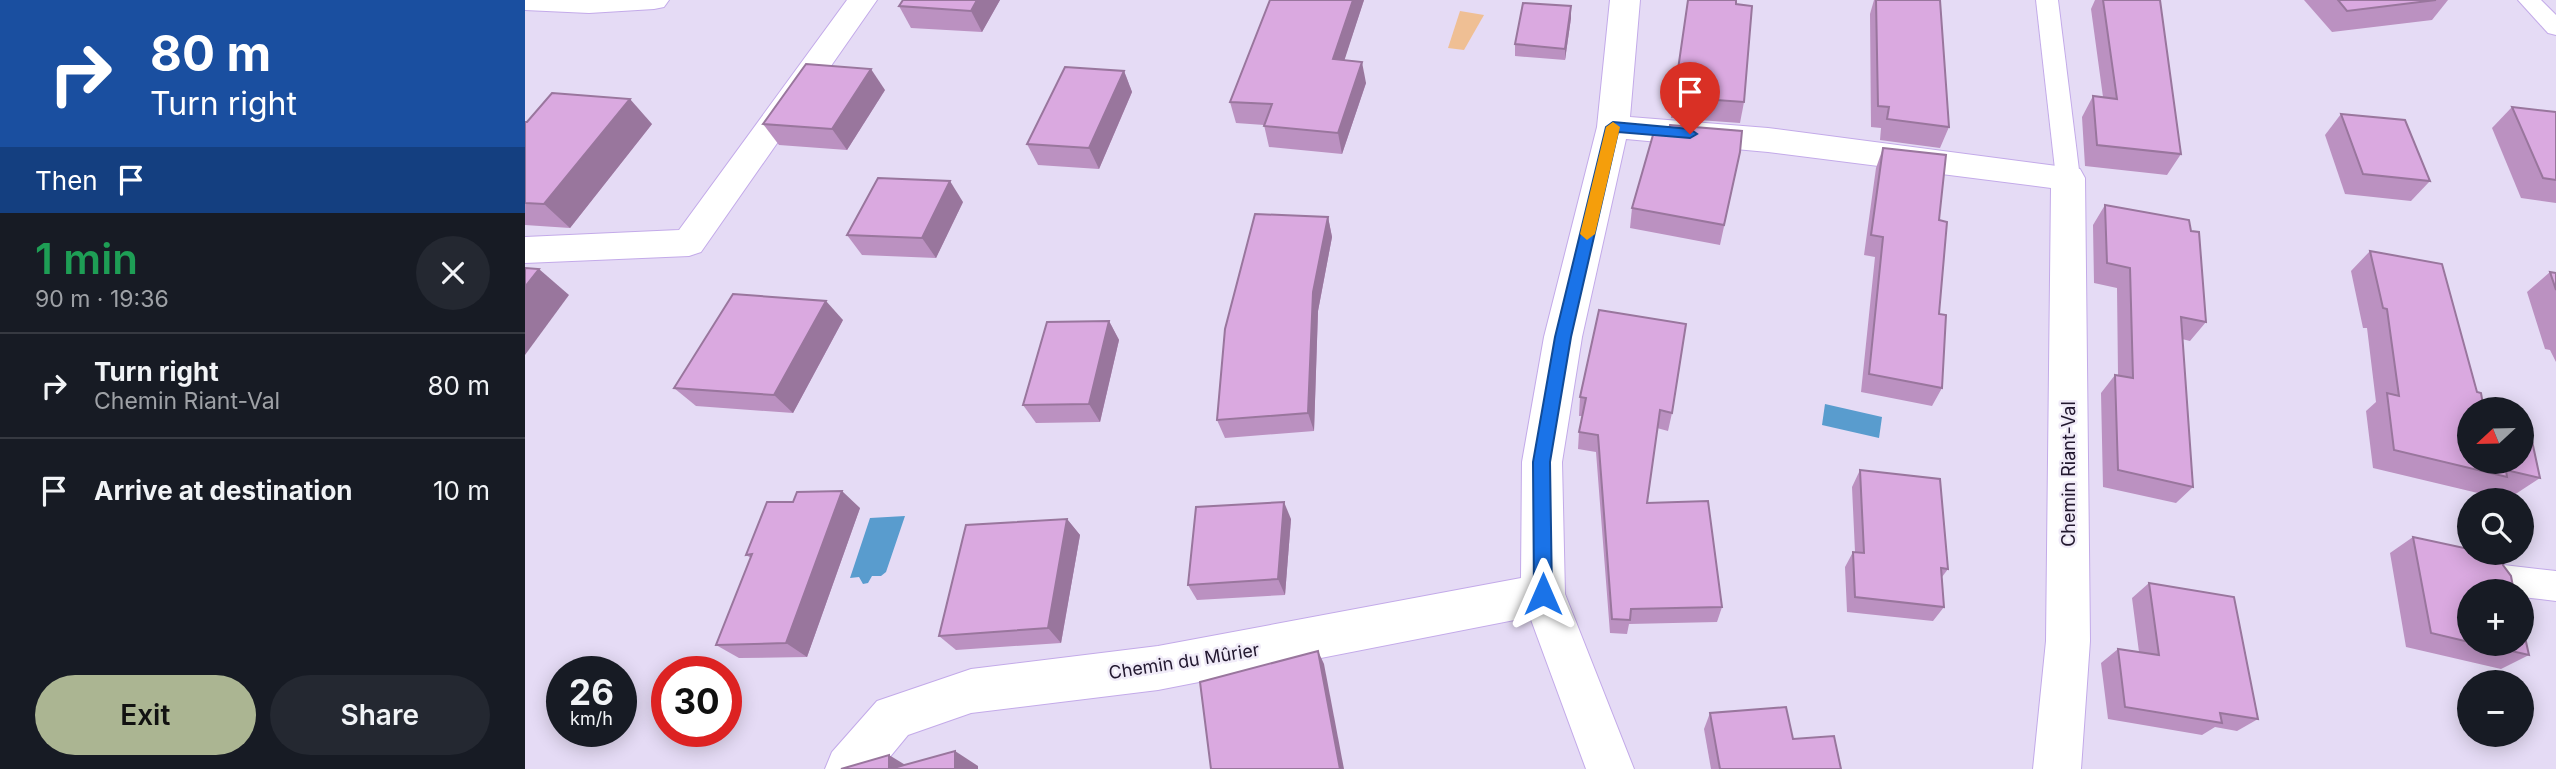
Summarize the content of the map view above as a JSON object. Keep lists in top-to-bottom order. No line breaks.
{"streets":{"street":["Chemin Riant-Val","Chemin du Mûrier"]},"north":"left","page":{"turn":["80 m","Turn right"],"then":"Then","heading":["1 min","90 m · 19:36"],"list":[{"name":"Turn right","note":"Chemin Riant-Val","value":"80 m"},{"name":"Arrive at destination","value":"10 m"}],"map_buttons":["+","−"],"speed":"26 km/h","limit":"30","buttons":["Exit","Share"]}}
